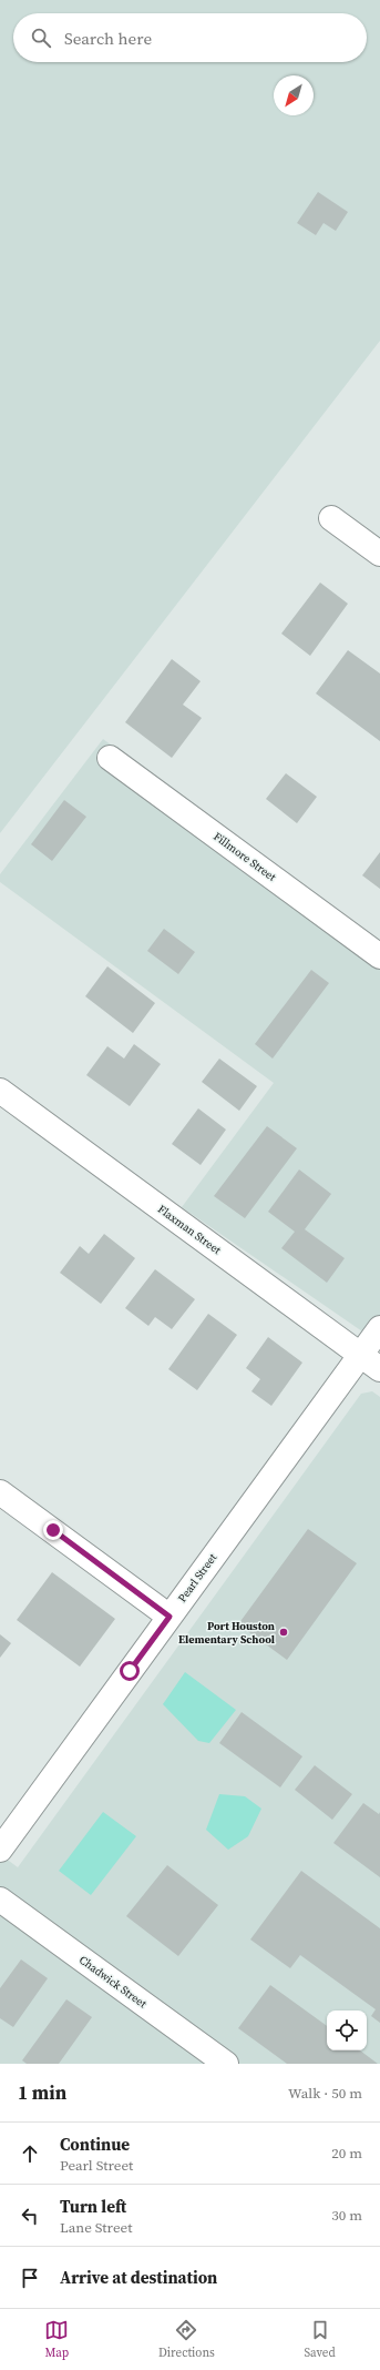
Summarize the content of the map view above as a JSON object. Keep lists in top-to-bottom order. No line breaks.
{"streets":{"street":["Fillmore Street","Flaxman Street","Pearl Street","Chadwick Street"]},"crossings":[["Flaxman Street","Pearl Street"]],"places":["Port Houston Elementary School"],"north":"bottom left","page":{"search":"Search here","heading":["1 min","Walk · 50 m"],"list":[["Continue","Pearl Street","20 m"],["Turn left","Lane Street","30 m"],"Arrive at destination"],"nav":["Map","Directions","Saved"]}}
